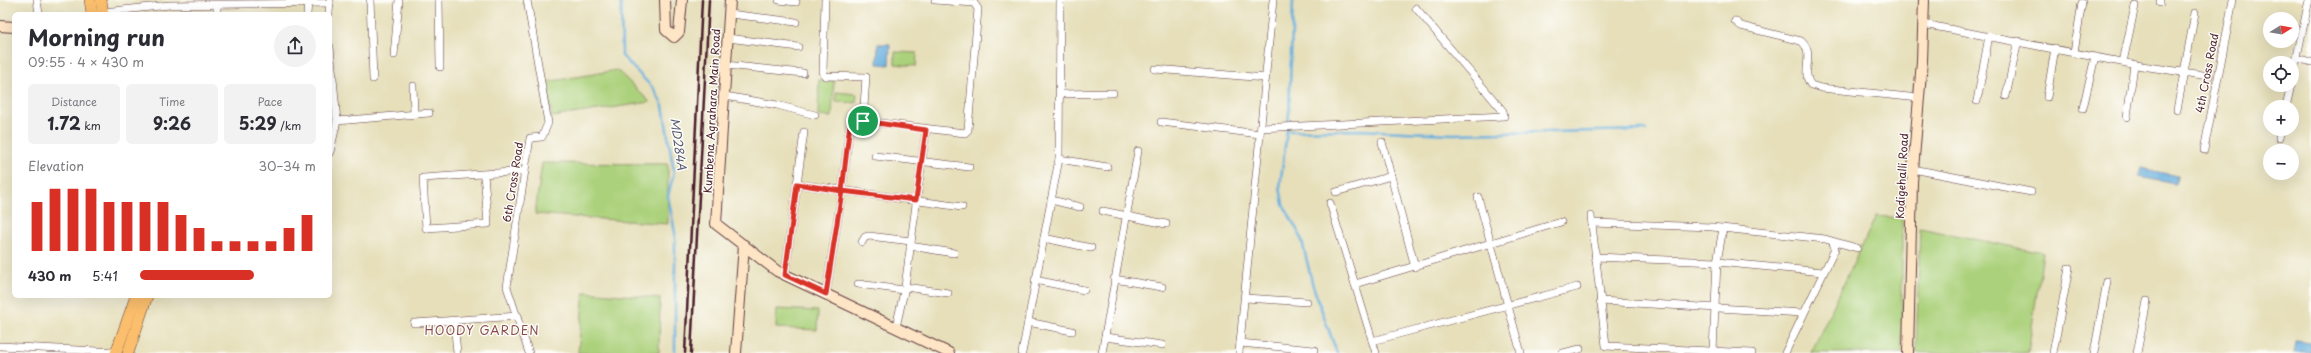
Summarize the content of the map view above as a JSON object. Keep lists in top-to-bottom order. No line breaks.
{"streets":{"street":["4th Cross Road","Kumbena Agrahara Main Road","Kodigehalli Road","6th Cross Road"]},"districts":["HOODY GARDEN"],"water":["MD284A"],"north":"right","page":{"map_buttons":["+","−"],"heading":["Morning run","09:55 · 4 × 430 m"],"stats":[["Distance","1.72 km"],["Time","9:26"],["Pace","5:29 /km"]],"chart":["Elevation","30–34 m"],"list":[{"name":"430 m","note":"5:41"}]}}
